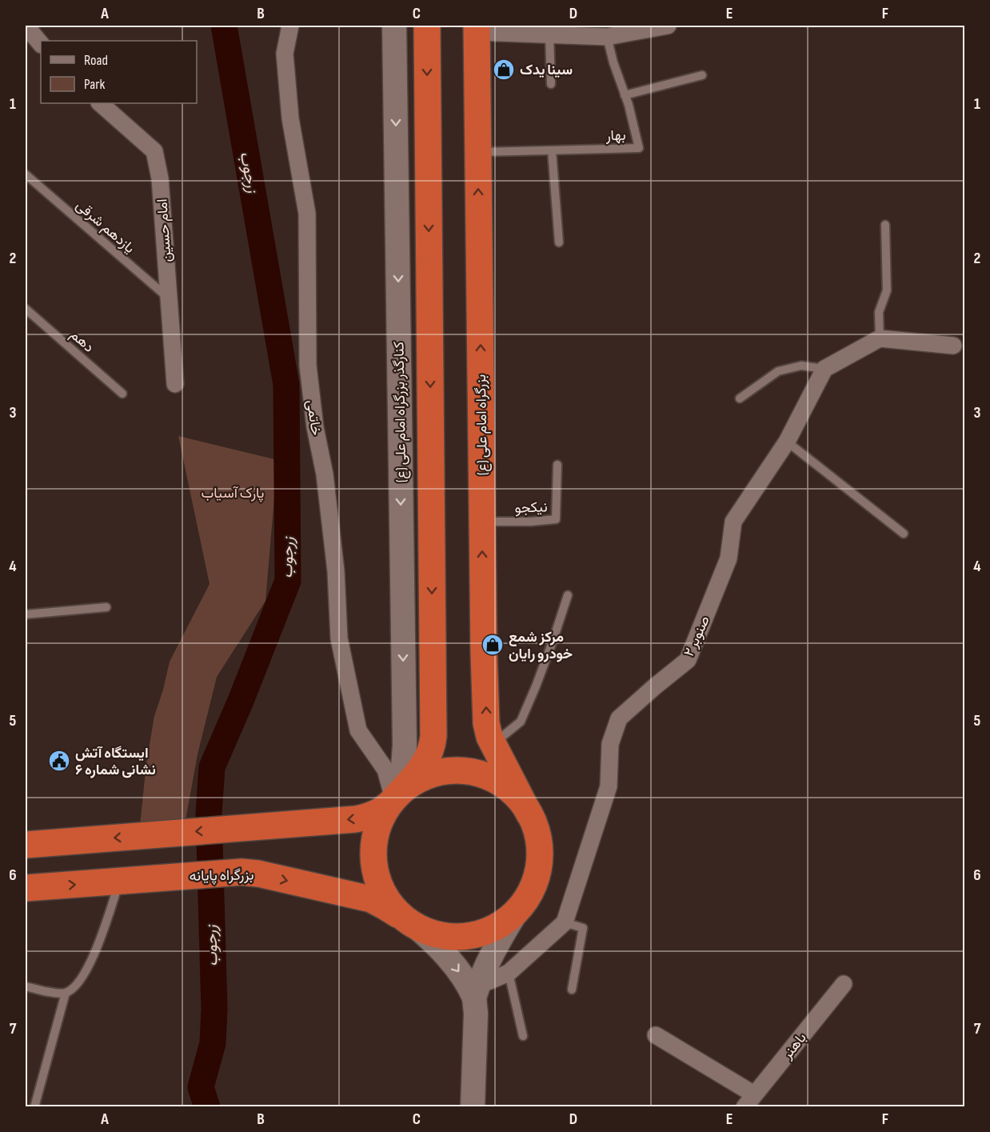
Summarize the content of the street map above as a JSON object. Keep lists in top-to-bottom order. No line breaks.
{"streets":{"highway":["بزرگراه امام علی (ع)","بزرگراه پایانه"],"main road":["کنارگذر بزرگراه امام علی (ع)"],"street":["امام حسین","خاتمی","صنوبر ۲","باهنر"],"lane":["بهار","یازدهم شرقی","دهم","نیکجو"]},"crossings":[["بهار","بزرگراه امام علی (ع)"],["یازدهم شرقی","امام حسین"],["کنارگذر بزرگراه امام علی (ع)","خاتمی"],["کنارگذر بزرگراه امام علی (ع)","بزرگراه امام علی (ع)"],["کنارگذر بزرگراه امام علی (ع)","بزرگراه پایانه"],["خاتمی","بزرگراه امام علی (ع)"],["خاتمی","بزرگراه پایانه"],["بزرگراه امام علی (ع)","نیکجو"],["بزرگراه امام علی (ع)","بزرگراه پایانه"]],"one_way":["کنارگذر بزرگراه امام علی (ع)"],"water":["زرجوب"],"parks":["پارک آسیاب"],"places":{"shop":["سینا یدک","مرکز شمع خودرو رایان"],"public building":["ایستگاه آتش نشانی شماره ۶"]},"legend":["Road","Park"],"grid":{"columns":["A","B","C","D","E","F"],"rows":["1","2","3","4","5","6","7"]}}
